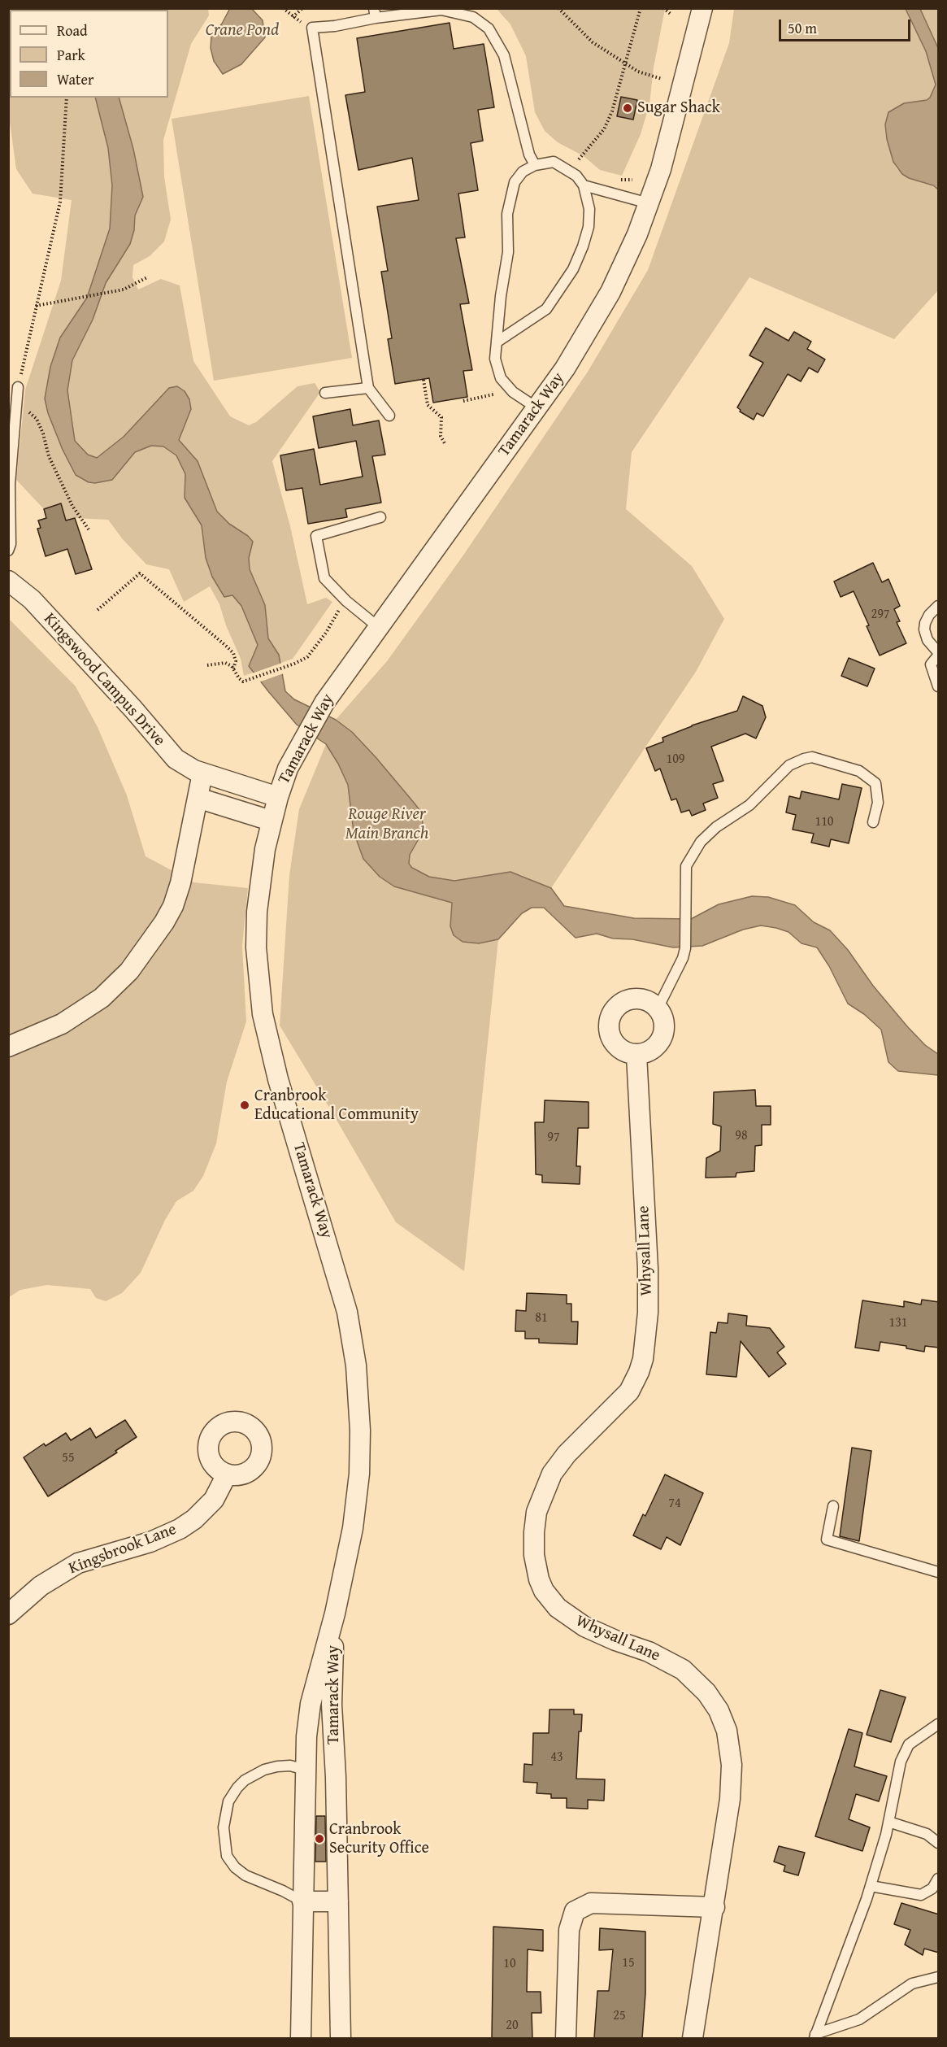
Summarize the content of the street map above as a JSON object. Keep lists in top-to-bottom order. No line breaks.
{"streets":{"street":["Tamarack Way","Kingswood Campus Drive","Whysall Lane","Kingsbrook Lane"]},"crossings":[["Tamarack Way","Kingswood Campus Drive"]],"water":["Crane Pond","Rouge River Main Branch"],"places":["Sugar Shack","Cranbrook Educational Community","Cranbrook Security Office"],"house_numbers":["297","109","110","98","97","81","131","55","74","43","15","10","25","20"],"legend":["Road","Park","Water"],"scale_bar":"50 m"}
